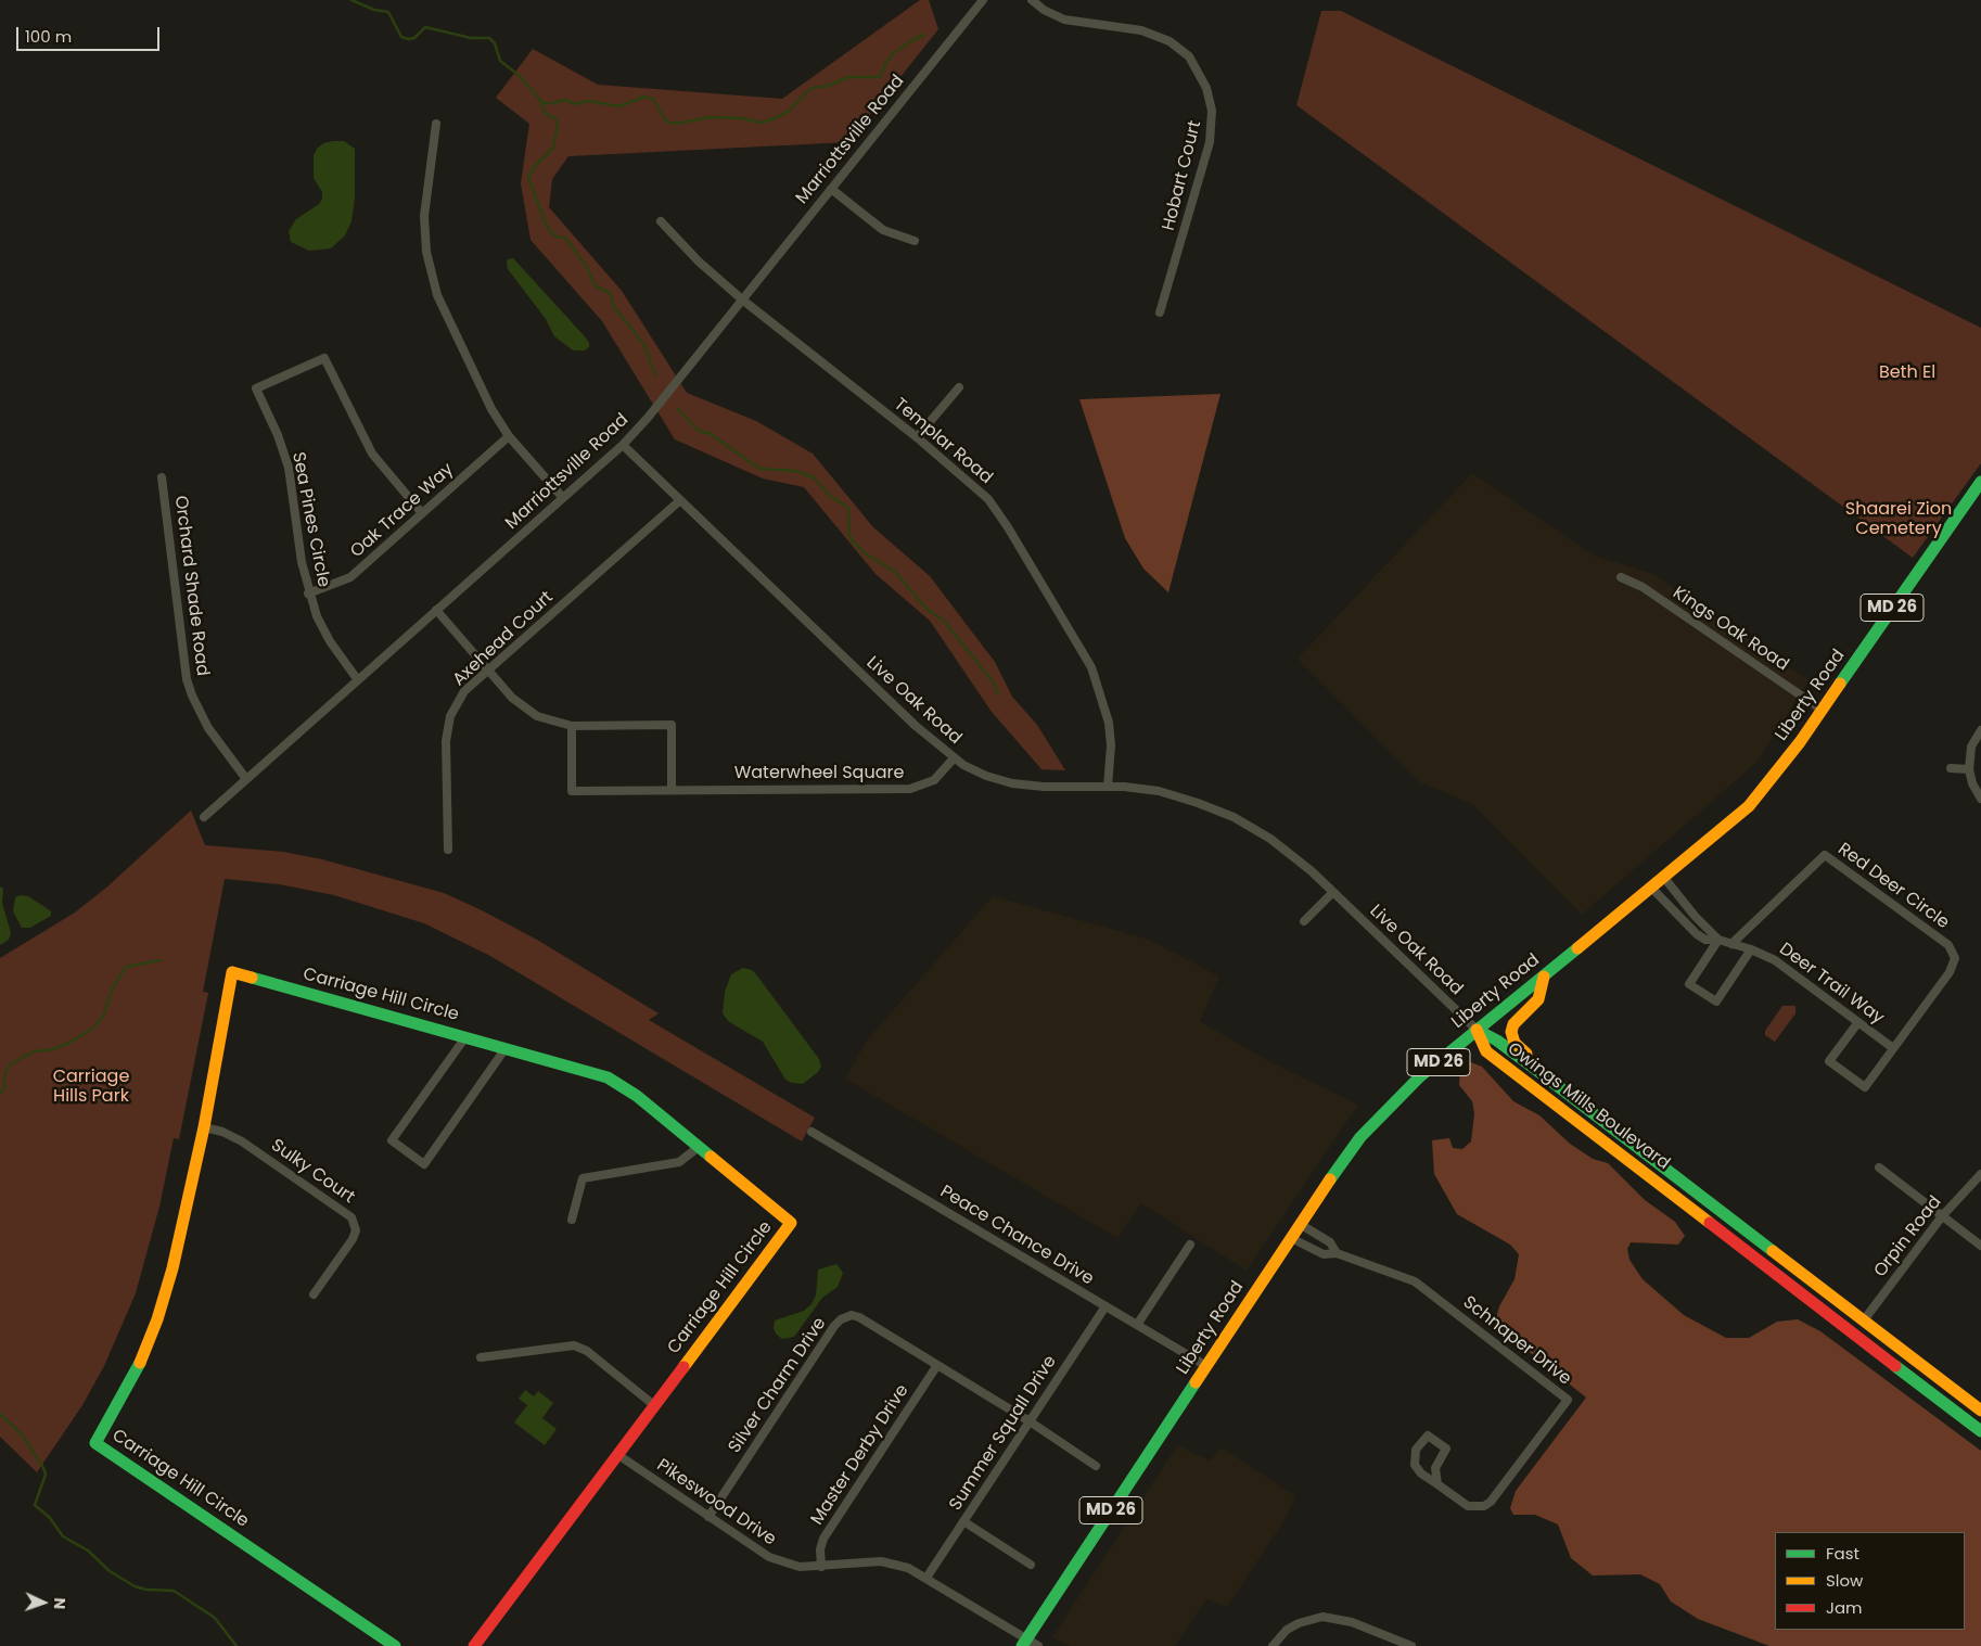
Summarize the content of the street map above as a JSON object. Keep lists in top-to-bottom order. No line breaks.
{"streets":{"main road":["MD 26","Liberty Road","Carriage Hill Circle","Owings Mills Boulevard"],"street":["Marriottsville Road","Hobart Court","Templar Road","Oak Trace Way","Sea Pines Circle","Orchard Shade Road","Kings Oak Road","Axehead Court","Live Oak Road","Waterwheel Square","Red Deer Circle","Deer Trail Way","Sulky Court","Peace Chance Drive","Orpin Road","Schnaper Drive","Silver Charm Drive","Summer Squall Drive","Master Derby Drive","Pikeswood Drive"]},"crossings":[["Marriottsville Road","Templar Road"],["Marriottsville Road","Sea Pines Circle"],["Marriottsville Road","Orchard Shade Road"],["Marriottsville Road","Live Oak Road"],["Templar Road","Live Oak Road"],["Oak Trace Way","Sea Pines Circle"],["Kings Oak Road","Liberty Road"],["Axehead Court","Live Oak Road"],["Liberty Road","Live Oak Road"],["Liberty Road","Deer Trail Way"],["Liberty Road","Owings Mills Boulevard"],["Liberty Road","Peace Chance Drive"],["Liberty Road","Schnaper Drive"],["Liberty Road","Pikeswood Drive"],["Live Oak Road","Waterwheel Square"],["Live Oak Road","Owings Mills Boulevard"],["Red Deer Circle","Deer Trail Way"],["Carriage Hill Circle","Sulky Court"],["Carriage Hill Circle","Pikeswood Drive"],["Owings Mills Boulevard","Orpin Road"],["Peace Chance Drive","Summer Squall Drive"],["Silver Charm Drive","Summer Squall Drive"],["Silver Charm Drive","Master Derby Drive"],["Silver Charm Drive","Pikeswood Drive"],["Summer Squall Drive","Pikeswood Drive"],["Master Derby Drive","Pikeswood Drive"]],"parks":["Beth El","Shaarei Zion Cemetery","Carriage Hills Park"],"legend":["Fast","Slow","Jam"],"scale_bar":"100 m","north":"right"}
